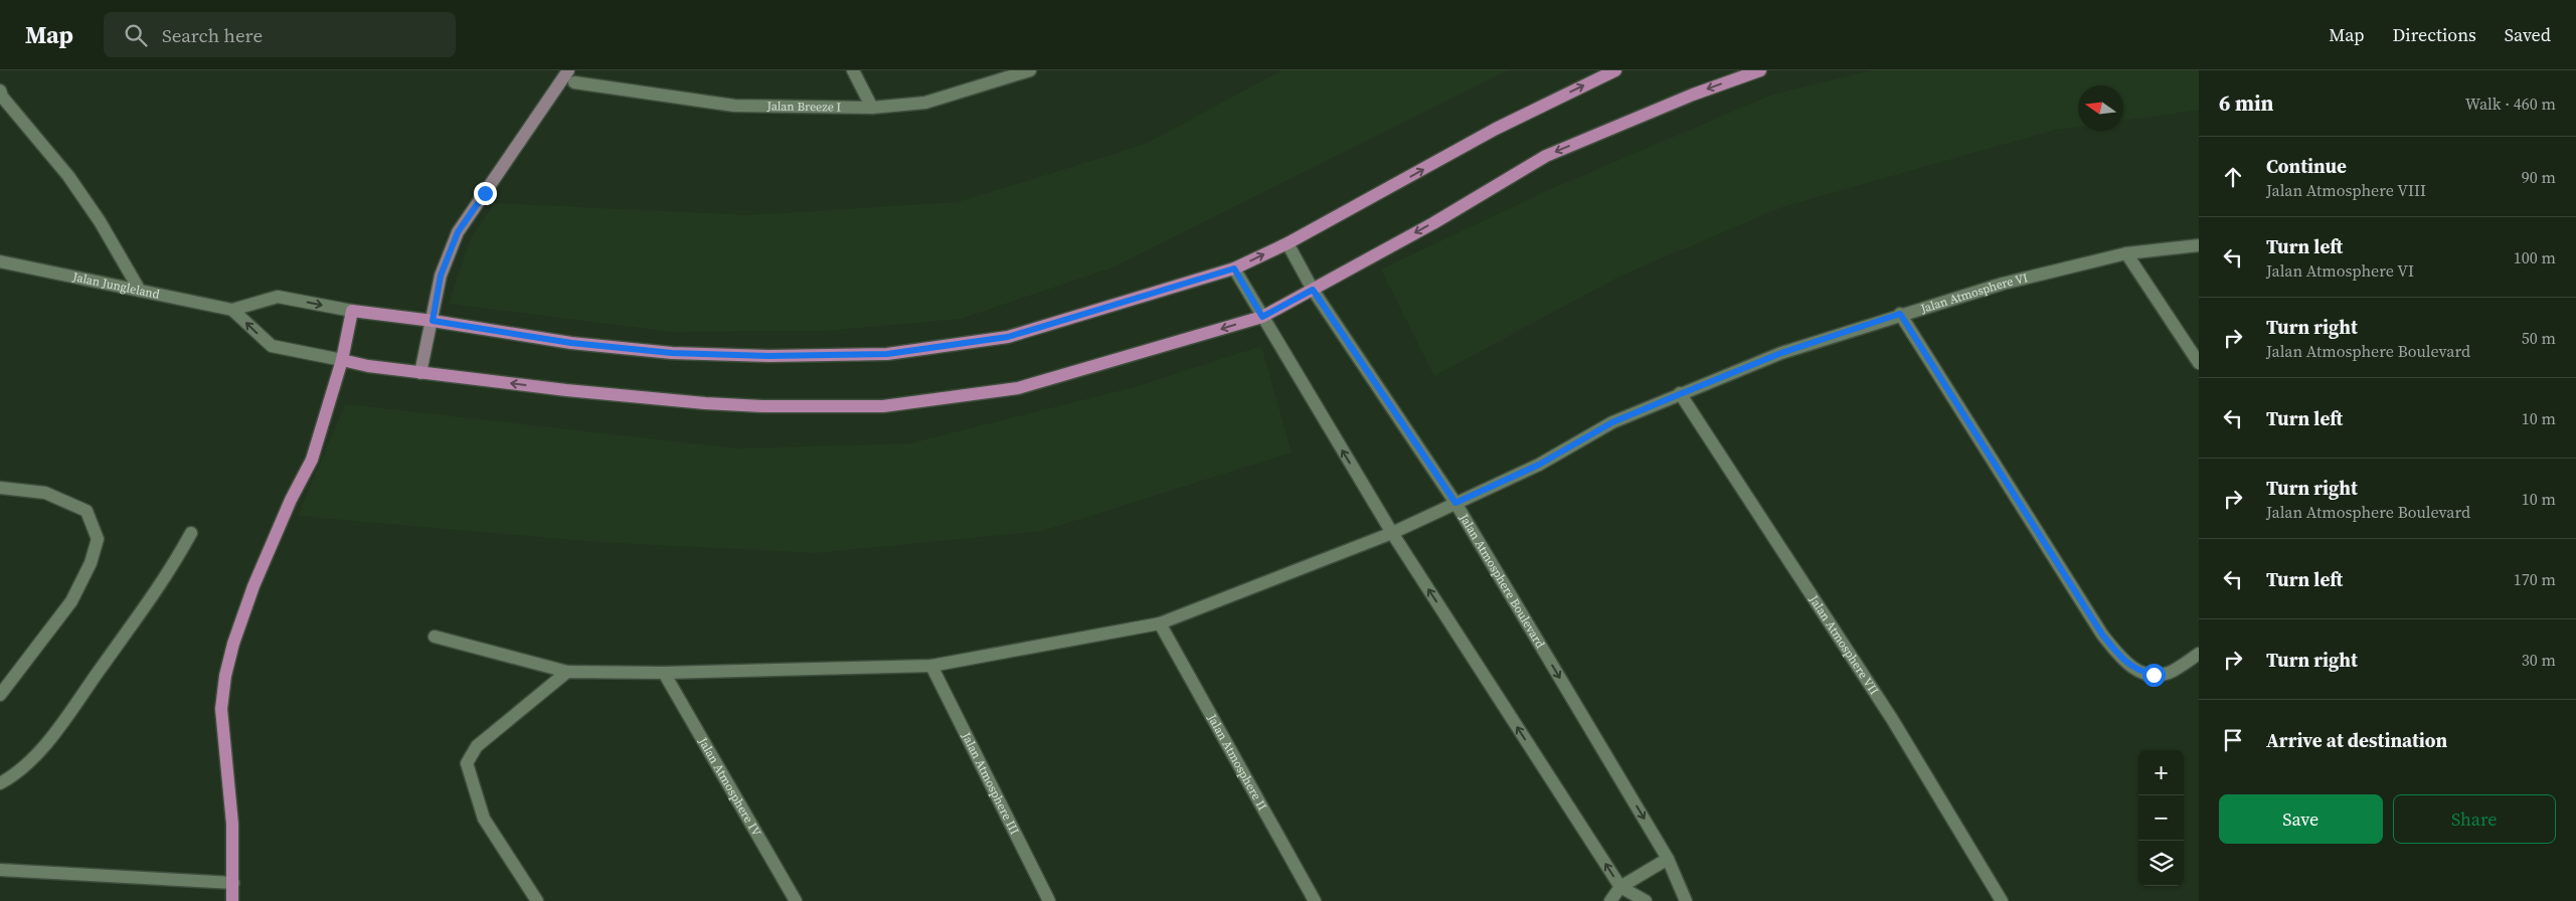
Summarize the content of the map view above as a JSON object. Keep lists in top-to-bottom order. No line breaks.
{"streets":{"street":["Jalan Breeze I","Jalan Jungleland","Jalan Atmosphere VI","Jalan Atmosphere Boulevard","Jalan Atmosphere VII","Jalan Atmosphere II","Jalan Atmosphere III","Jalan Atmosphere IV"]},"crossings":[["Jalan Atmosphere VI","Jalan Atmosphere Boulevard"],["Jalan Atmosphere VI","Jalan Atmosphere VII"],["Jalan Atmosphere VI","Jalan Atmosphere II"],["Jalan Atmosphere VI","Jalan Atmosphere III"],["Jalan Atmosphere VI","Jalan Atmosphere IV"]],"north":"left","page":{"header":"Map","search":"Search here","nav":["Map","Directions","Saved"],"heading":["6 min","Walk · 460 m"],"list":[["Continue","Jalan Atmosphere VIII","90 m"],["Turn left","Jalan Atmosphere VI","100 m"],["Turn right","Jalan Atmosphere Boulevard","50 m"],["Turn left","10 m"],["Turn right","Jalan Atmosphere Boulevard","10 m"],["Turn left","170 m"],["Turn right","30 m"],"Arrive at destination"],"map_buttons":["+","−"],"buttons":["Save","Share"]}}
